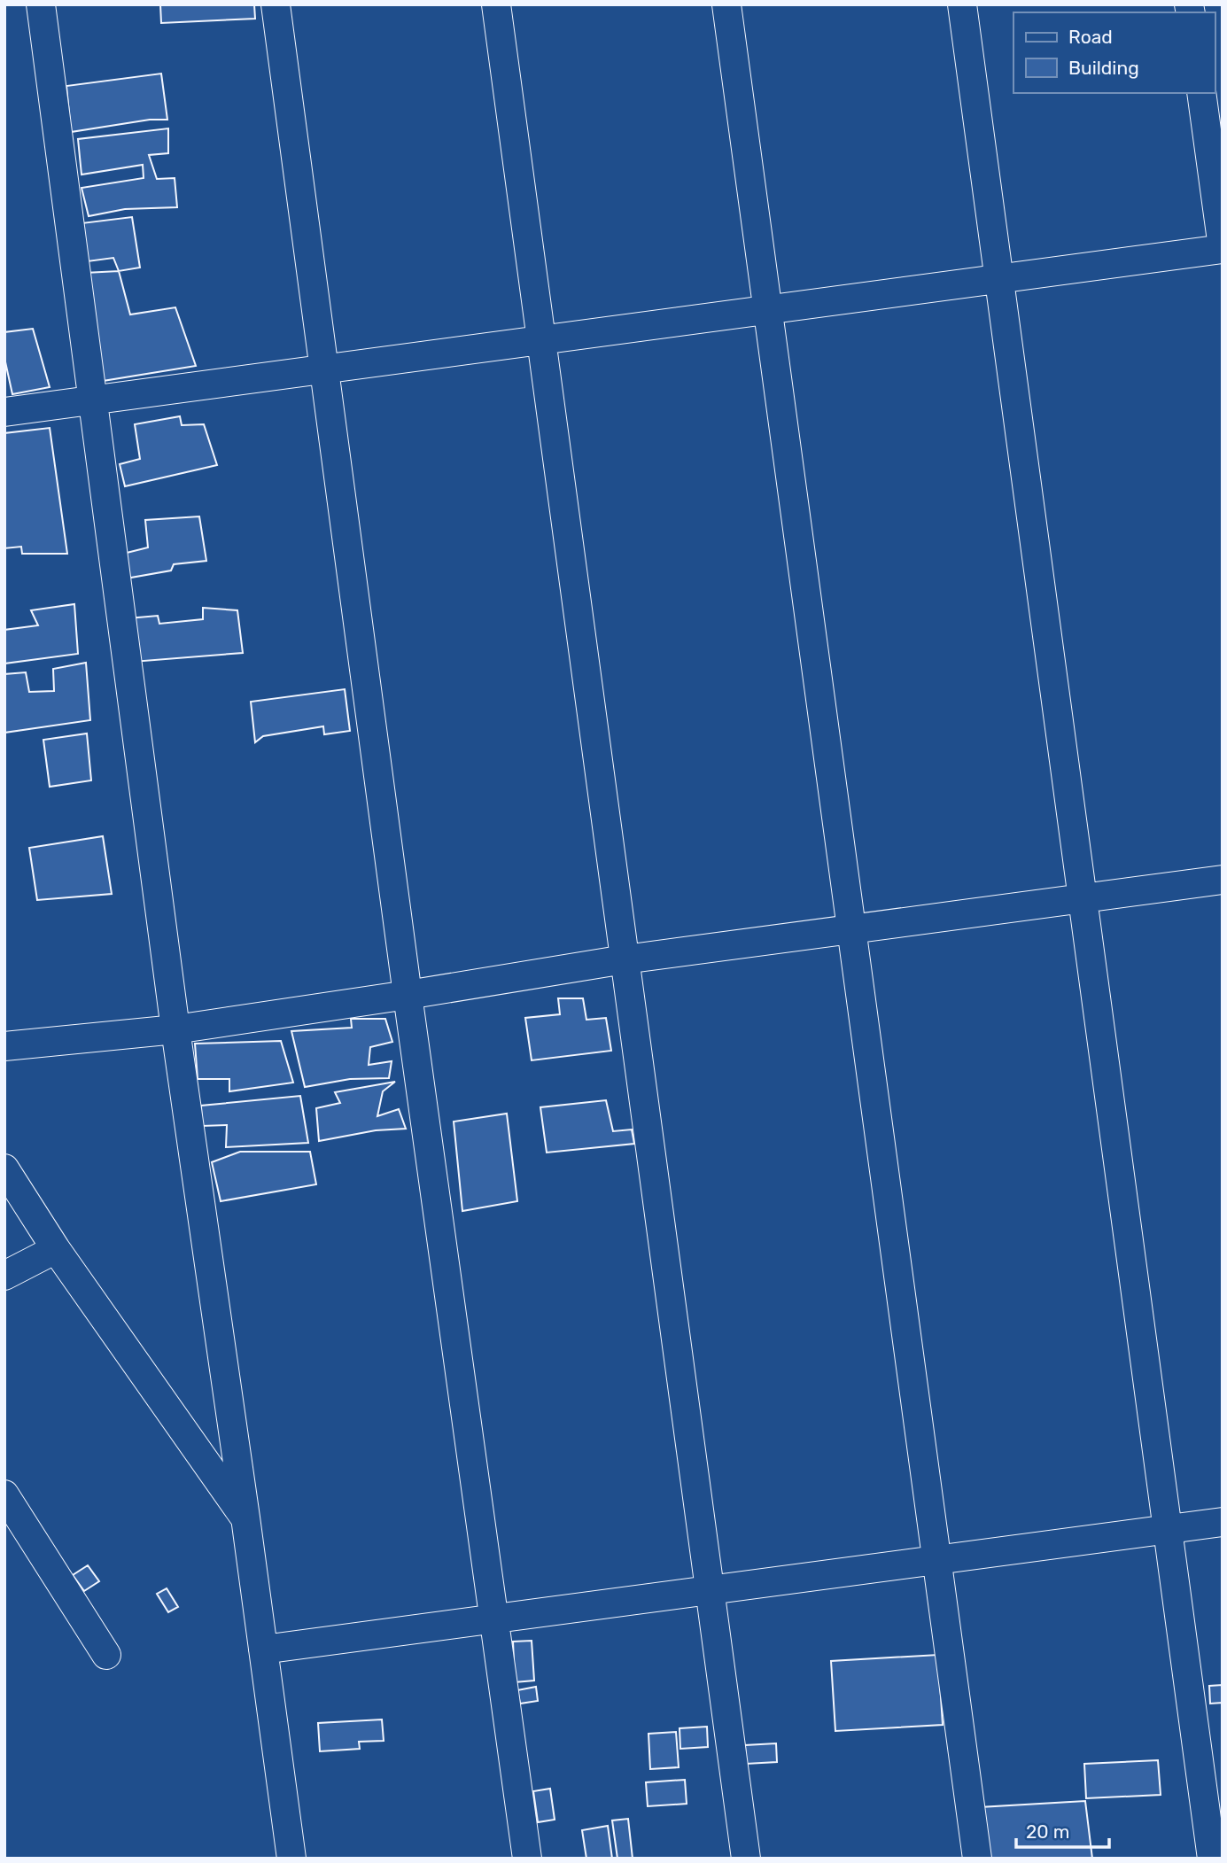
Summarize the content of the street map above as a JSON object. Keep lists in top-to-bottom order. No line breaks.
{"legend":["Road","Building"],"scale_bar":"20 m"}
